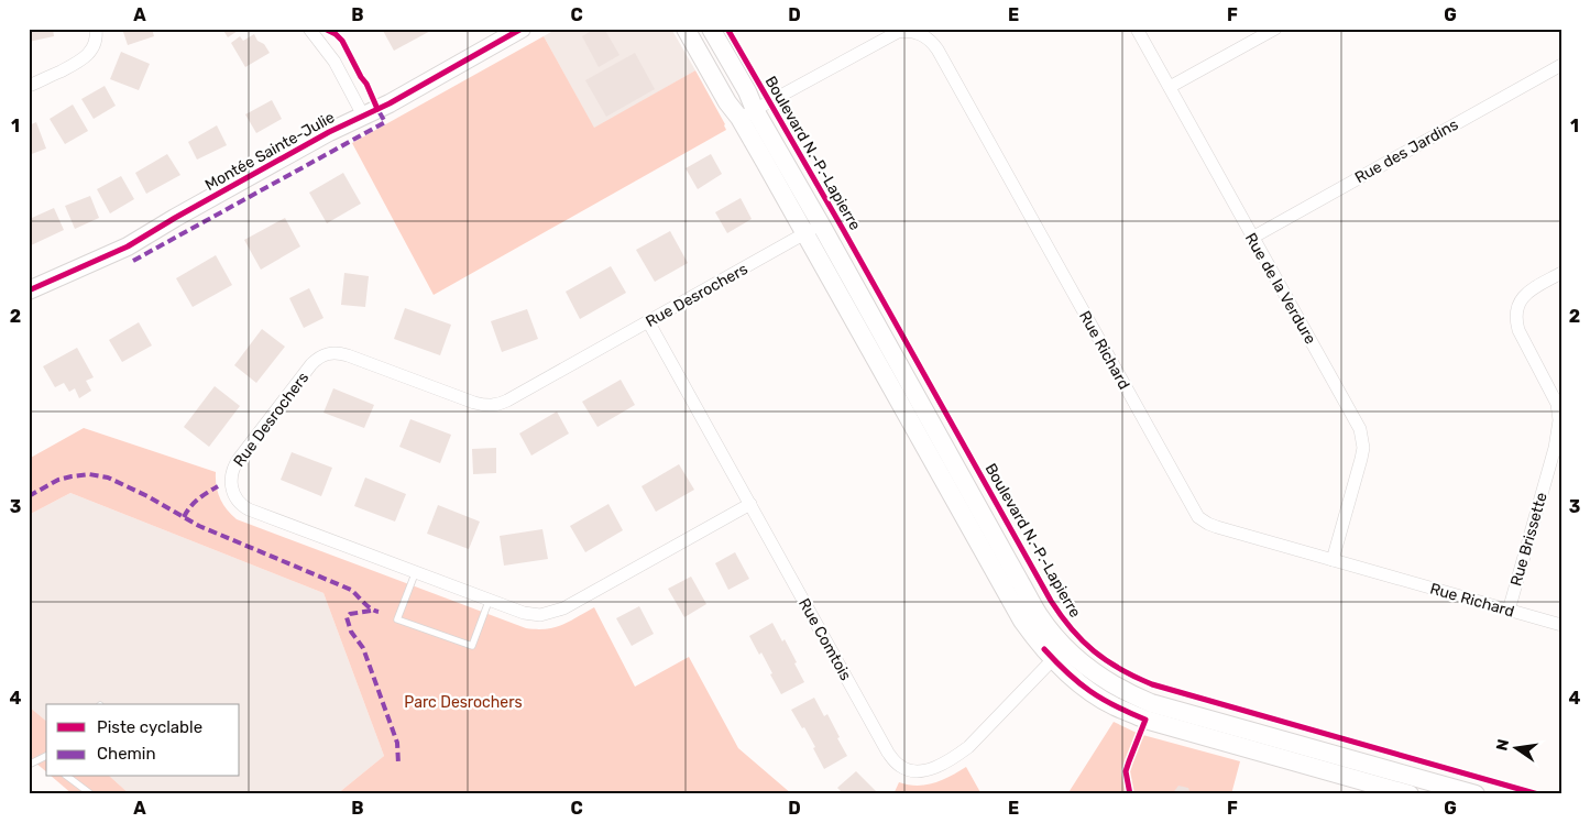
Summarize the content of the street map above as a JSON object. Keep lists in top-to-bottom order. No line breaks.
{"streets":{"street":["Montée Sainte-Julie","Rue des Jardins","Boulevard N.-P.-Lapierre","Rue de la Verdure","Rue Desrochers","Rue Richard","Rue Brissette","Rue Comtois"]},"crossings":[["Rue des Jardins","Rue de la Verdure"],["Boulevard N.-P.-Lapierre","Rue Desrochers"],["Boulevard N.-P.-Lapierre","Rue Richard"],["Boulevard N.-P.-Lapierre","Rue Comtois"],["Rue de la Verdure","Rue Richard"],["Rue Desrochers","Rue Comtois"],["Rue Richard","Rue Brissette"]],"parks":["Parc Desrochers"],"legend":["Piste cyclable","Chemin"],"north":"left","grid":{"columns":["A","B","C","D","E","F","G"],"rows":["1","2","3","4"]}}
